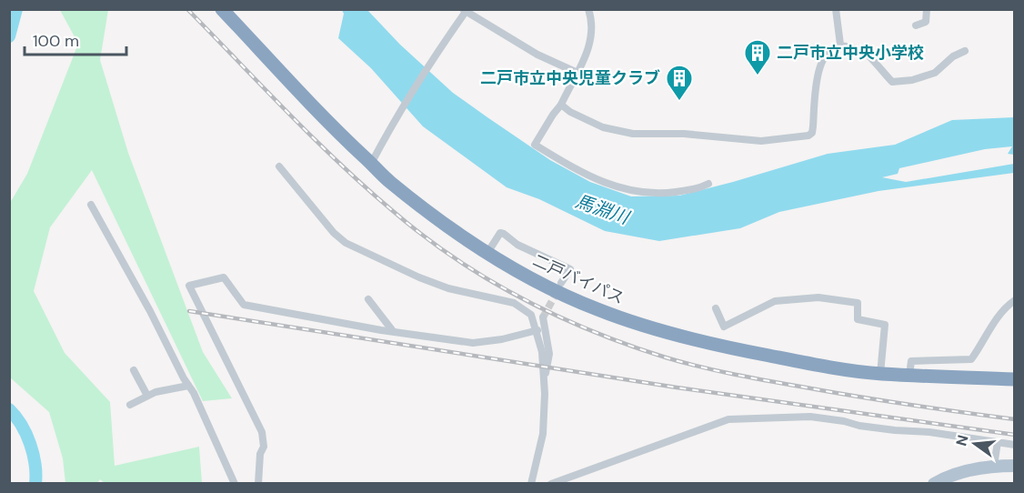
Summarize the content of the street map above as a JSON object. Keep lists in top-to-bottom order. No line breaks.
{"streets":{"highway":["二戸バイパス"]},"water":["馬淵川"],"places":{"building":["二戸市立中央小学校","二戸市立中央児童クラブ"]},"scale_bar":"100 m","north":"left"}
